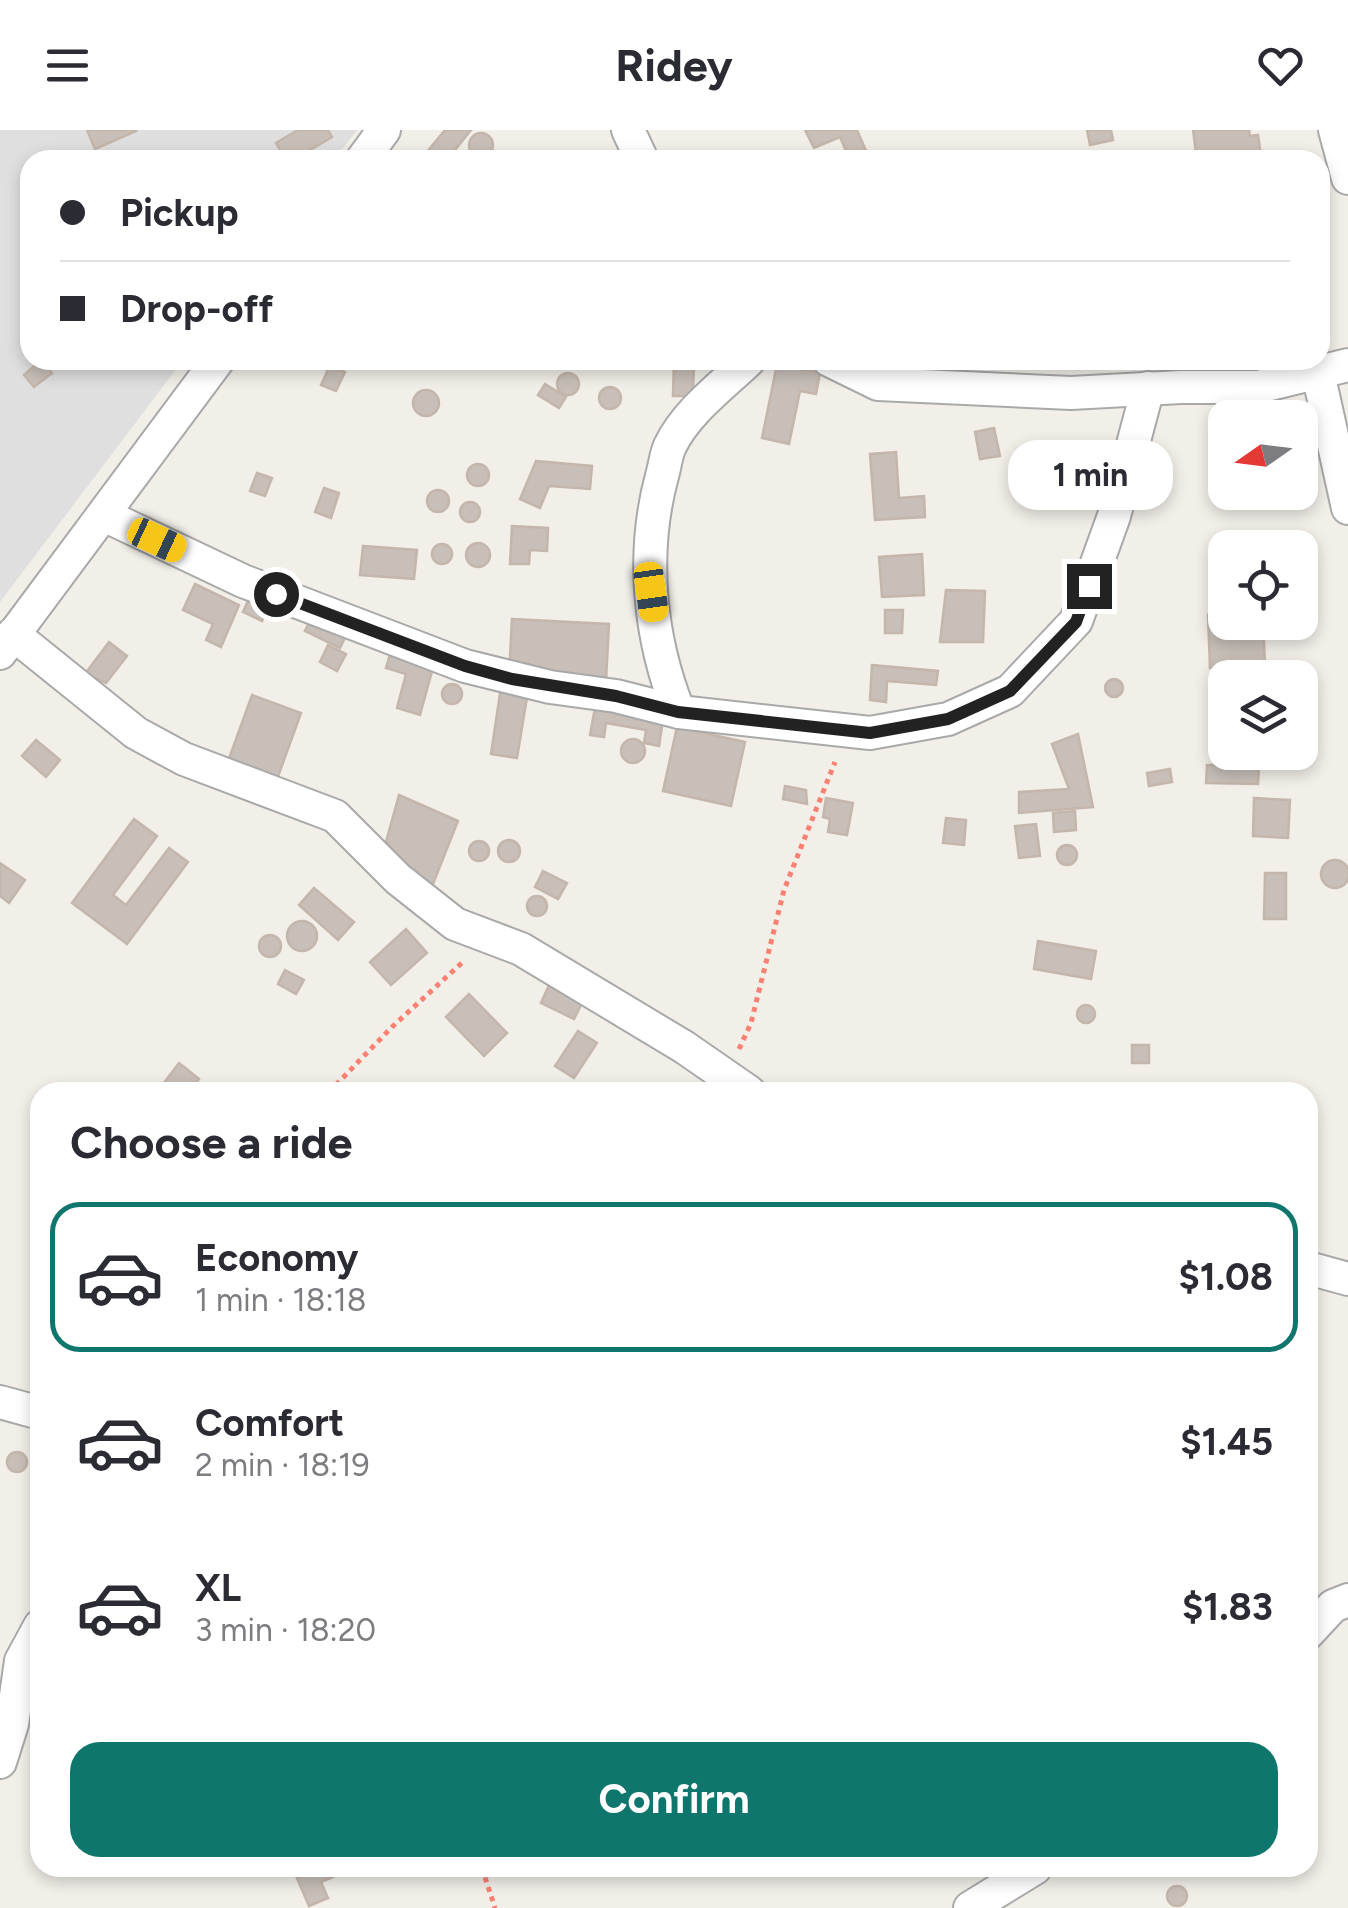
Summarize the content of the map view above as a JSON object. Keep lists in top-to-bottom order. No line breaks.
{"north":"left","page":{"header":"Ridey","banner":["Pickup","Drop-off"],"bubble":"1 min","heading":"Choose a ride","list":[{"name":"Economy","note":"1 min · 18:18","value":"$1.08"},{"name":"Comfort","note":"2 min · 18:19","value":"$1.45"},{"name":"XL","note":"3 min · 18:20","value":"$1.83"}],"buttons":"Confirm"}}
